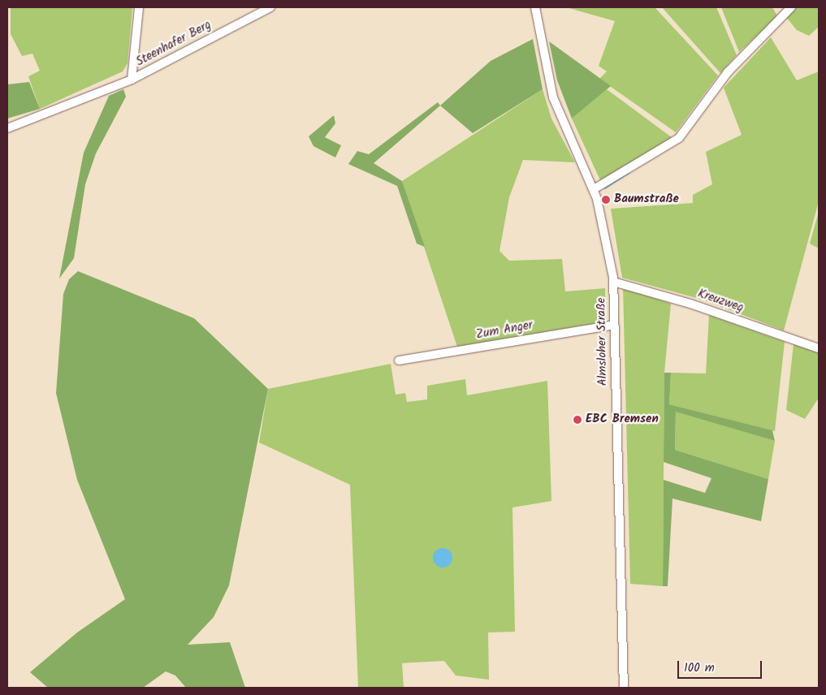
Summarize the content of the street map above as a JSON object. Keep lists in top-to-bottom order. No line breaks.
{"streets":{"street":["Steenhafer Berg","Kreuzweg","Zum Anger","Almsloher Straße"]},"crossings":[["Kreuzweg","Almsloher Straße"],["Zum Anger","Almsloher Straße"]],"places":["Baumstraße","EBC Bremsen"],"scale_bar":"100 m"}
